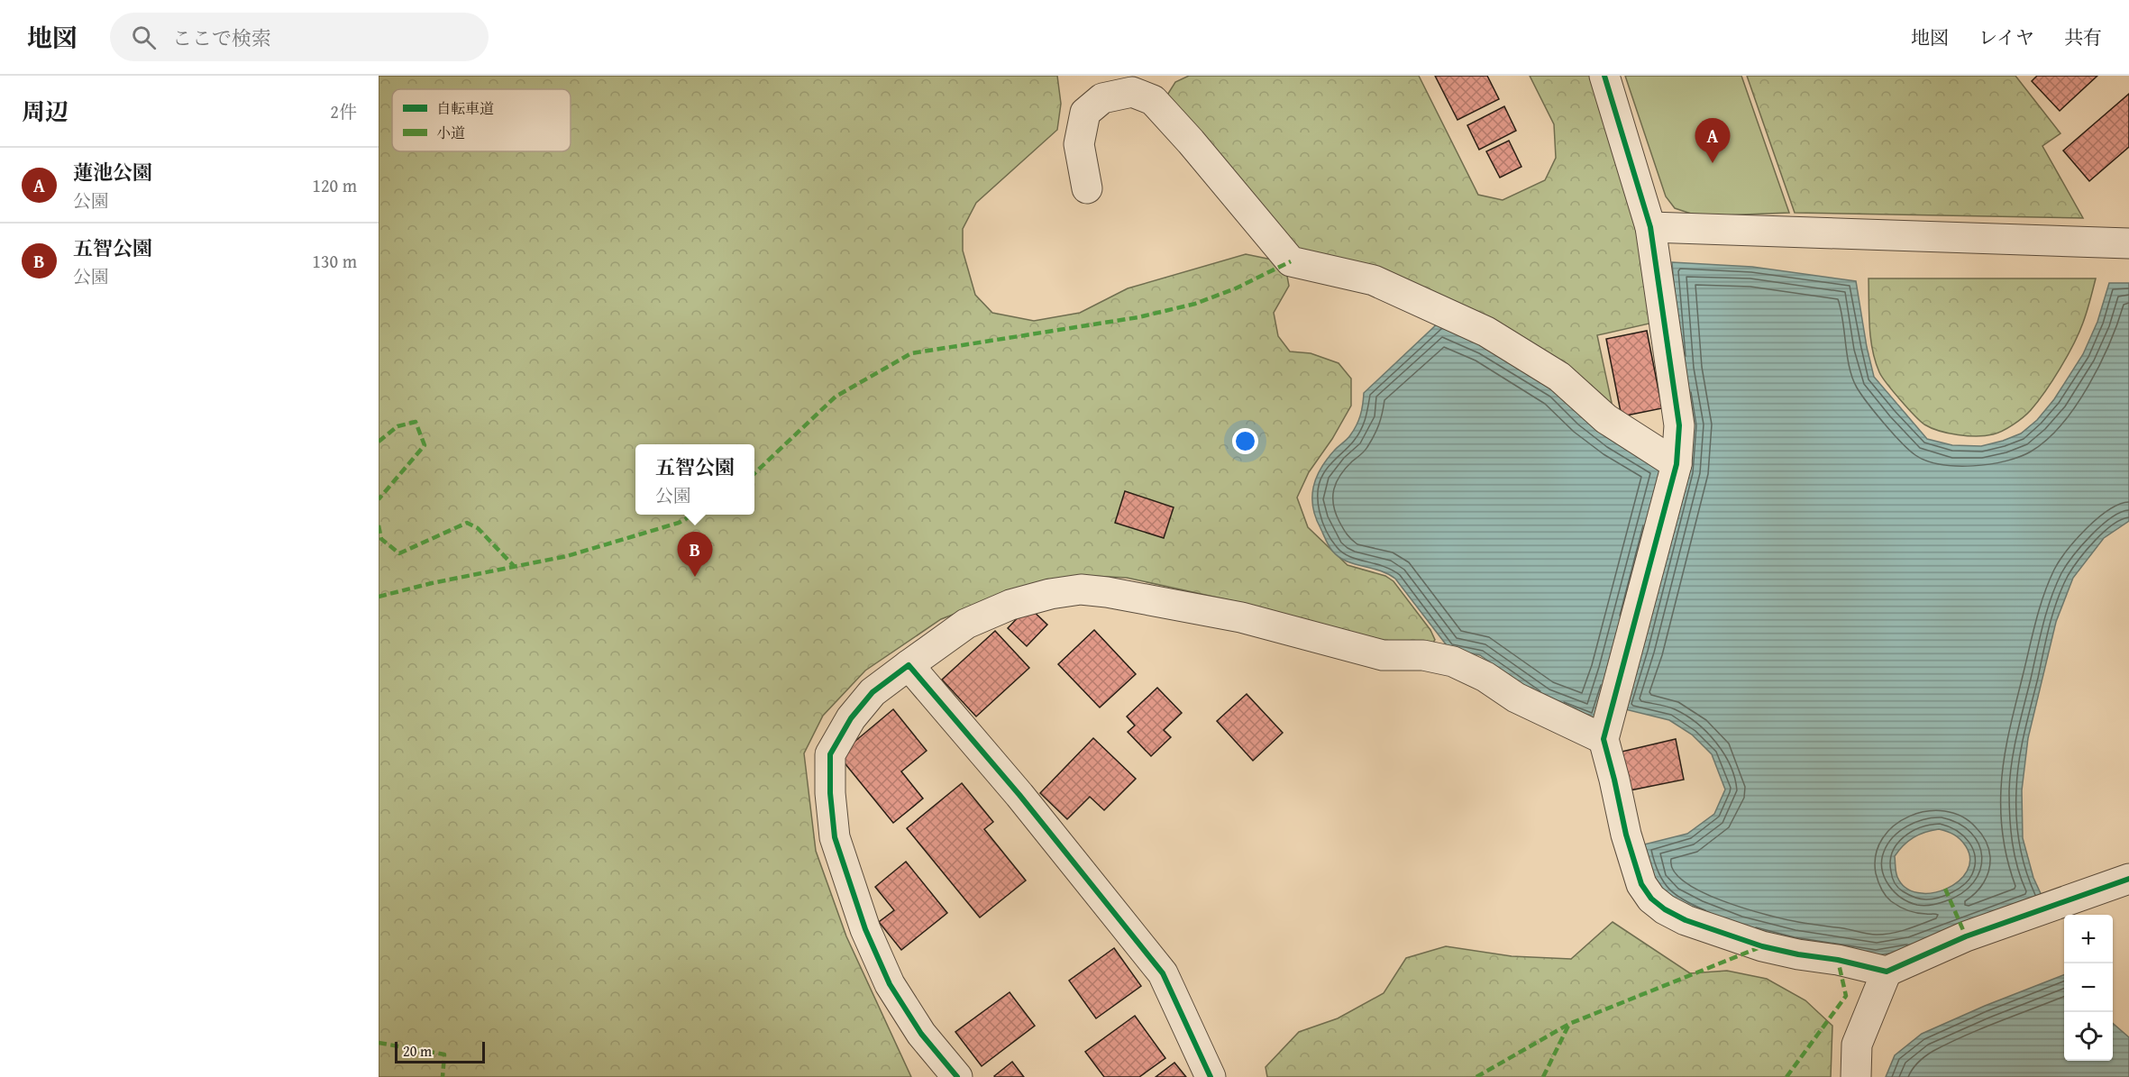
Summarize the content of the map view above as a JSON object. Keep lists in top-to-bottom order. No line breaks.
{"legend":["自転車道","小道"],"scale_bar":"20 m","page":{"header":"地図","search":"ここで検索","nav":["地図","レイヤ","共有"],"heading":["周辺","2件"],"pins":["A","B"],"list":[{"mark":"A","name":"蓮池公園","note":"公園","value":"120 m"},{"mark":"B","name":"五智公園","note":"公園","value":"130 m"}],"popup":["五智公園","公園"],"map_buttons":["+","−"],"scale":"20 m"}}
